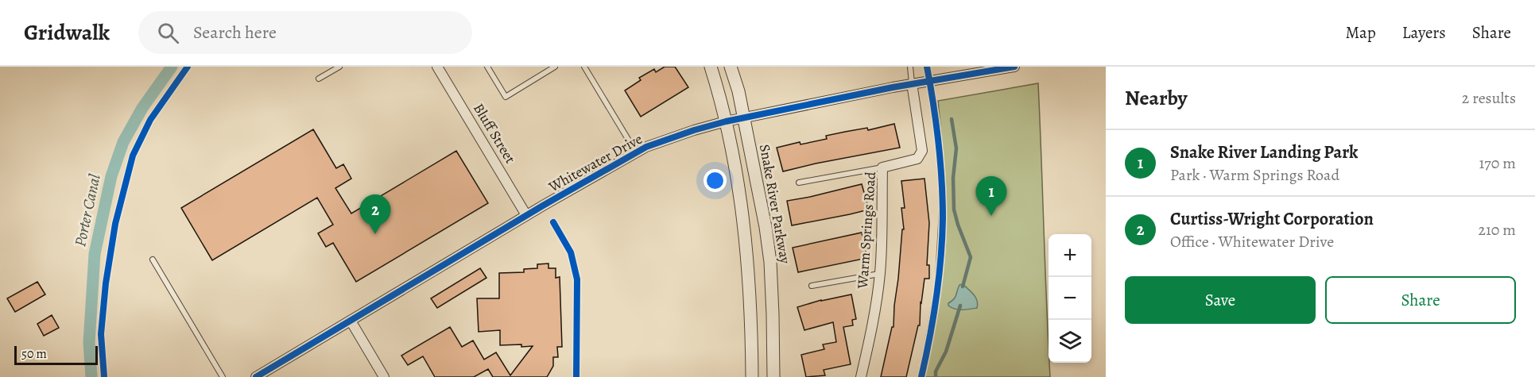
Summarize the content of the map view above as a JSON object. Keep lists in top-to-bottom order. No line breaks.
{"streets":{"street":["Bluff Street","Whitewater Drive","Snake River Parkway","Warm Springs Road"]},"crossings":[["Bluff Street","Whitewater Drive"],["Whitewater Drive","Snake River Parkway"],["Whitewater Drive","Warm Springs Road"]],"water":["Porter Canal"],"scale_bar":"50 m","page":{"header":"Gridwalk","search":"Search here","nav":["Map","Layers","Share"],"heading":["Nearby","2 results"],"list":[{"mark":"1","name":"Snake River Landing Park","note":"Park · Warm Springs Road","value":"170 m"},{"mark":"2","name":"Curtiss-Wright Corporation","note":"Office · Whitewater Drive","value":"210 m"}],"pins":["1","2"],"map_buttons":["+","−"],"buttons":["Save","Share"],"scale":"50 m"}}
